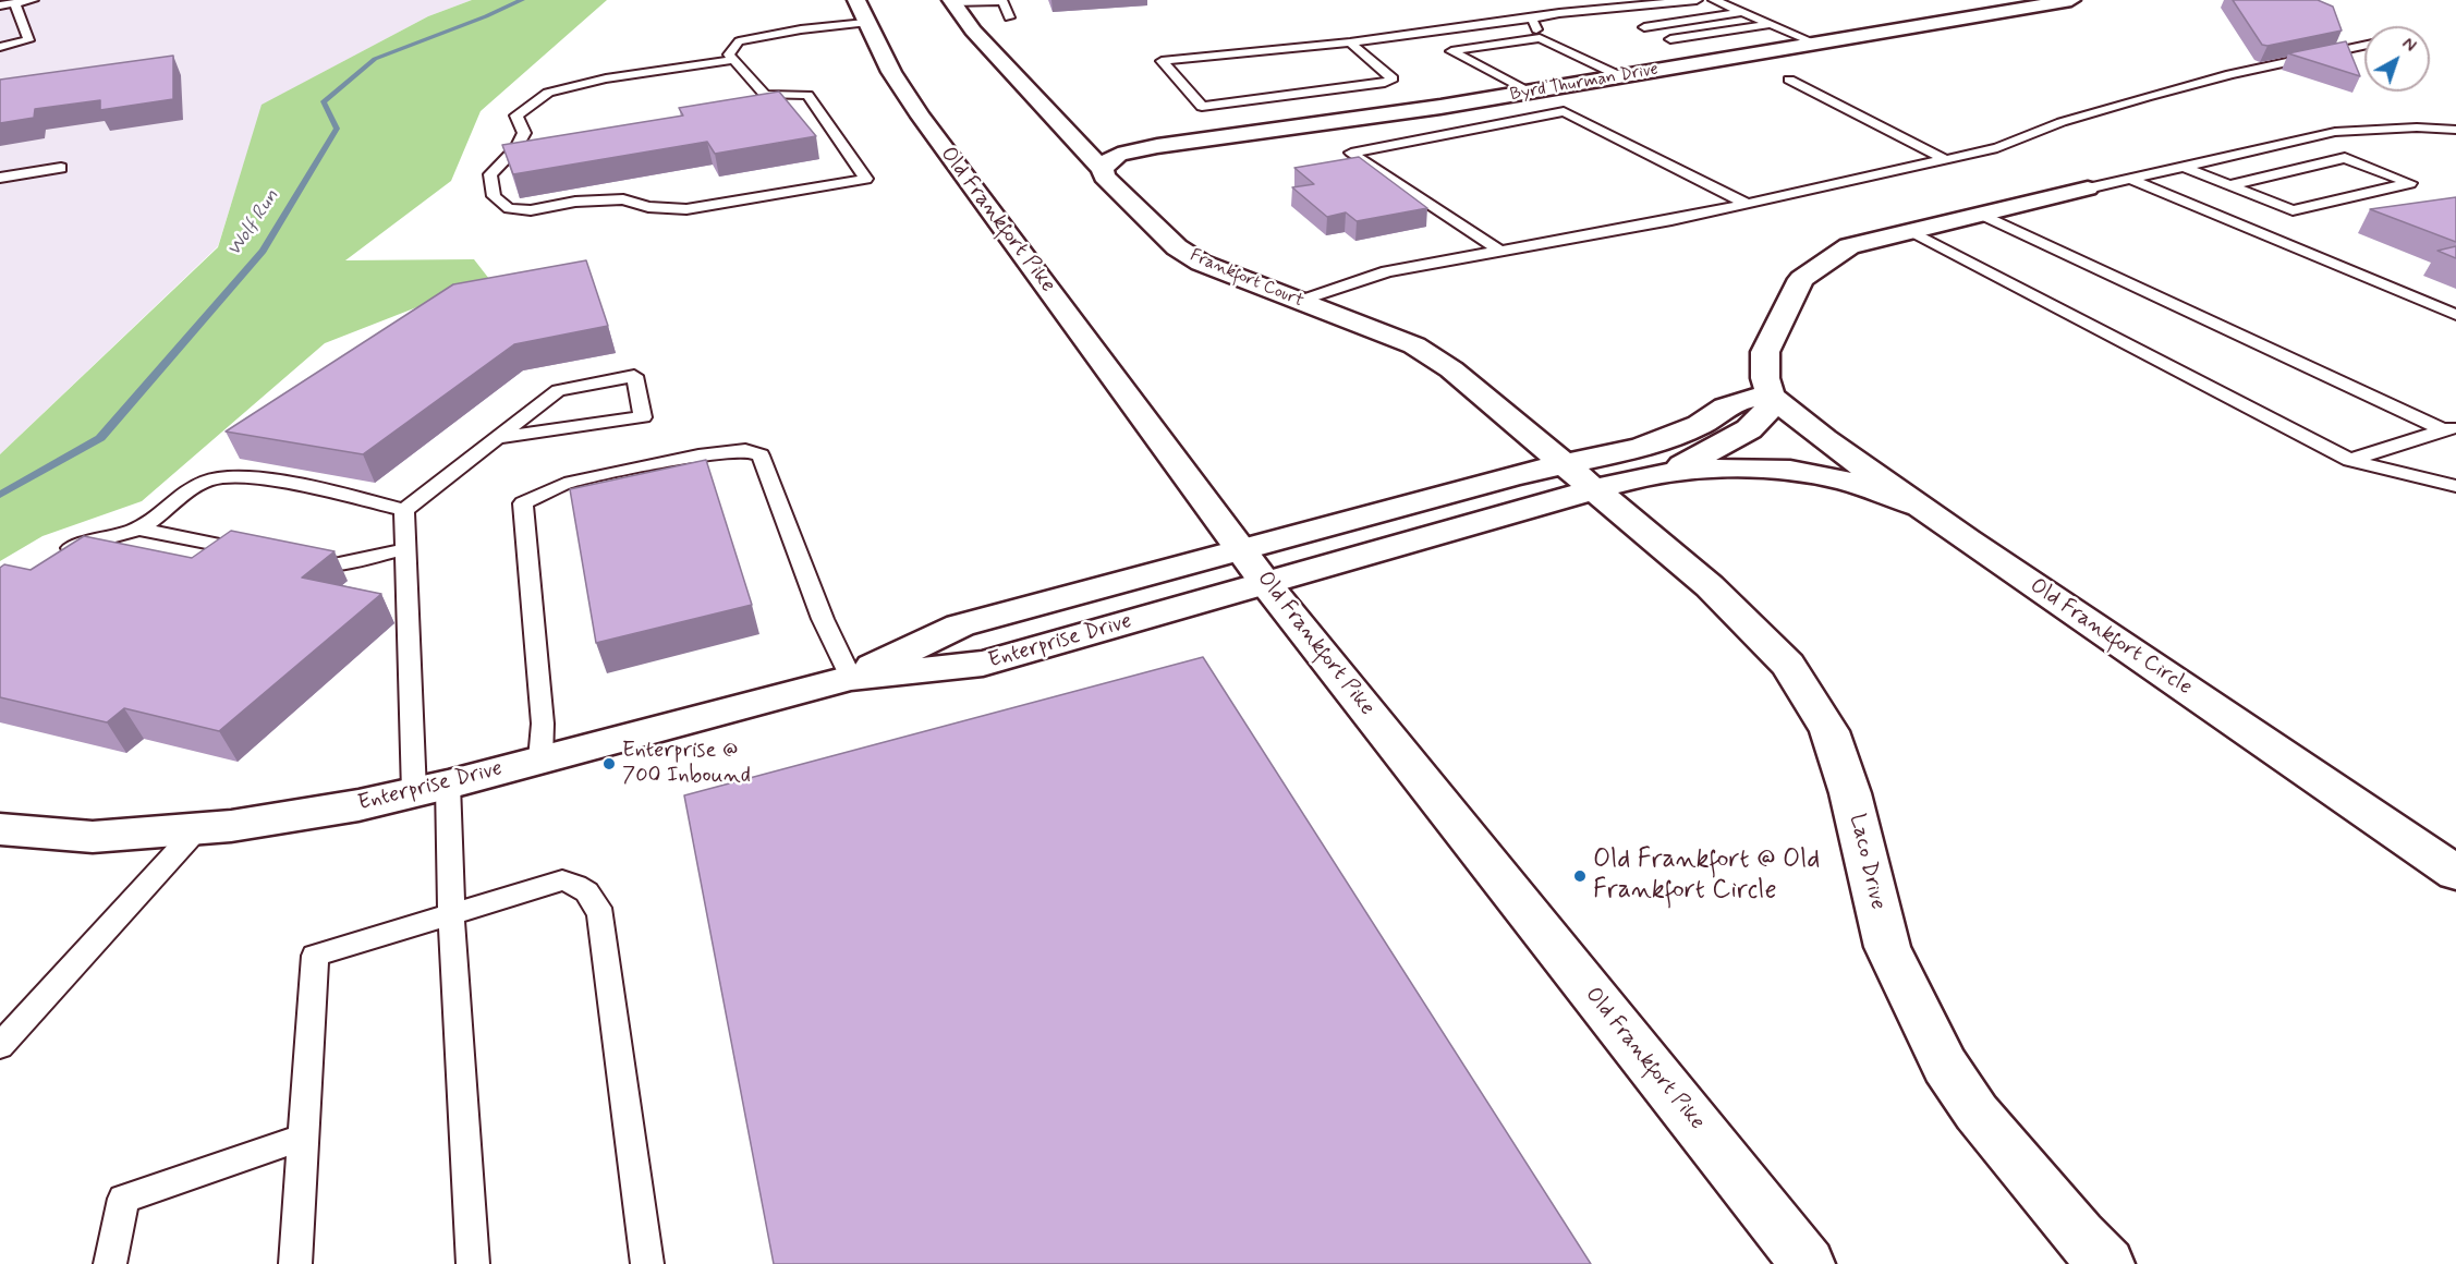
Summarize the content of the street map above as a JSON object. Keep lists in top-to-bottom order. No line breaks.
{"streets":{"street":["Byrd Thurman Drive","Old Frankfort Pike","Frankfort Court","Old Frankfort Circle","Enterprise Drive","Laco Drive"]},"crossings":[["Byrd Thurman Drive","Frankfort Court"],["Old Frankfort Pike","Enterprise Drive"],["Frankfort Court","Laco Drive"]],"water":["Wolf Run"],"places":["Enterprise @ 700 Inbound","Old Frankfort @ Old Frankfort Circle"],"north":"top right"}
